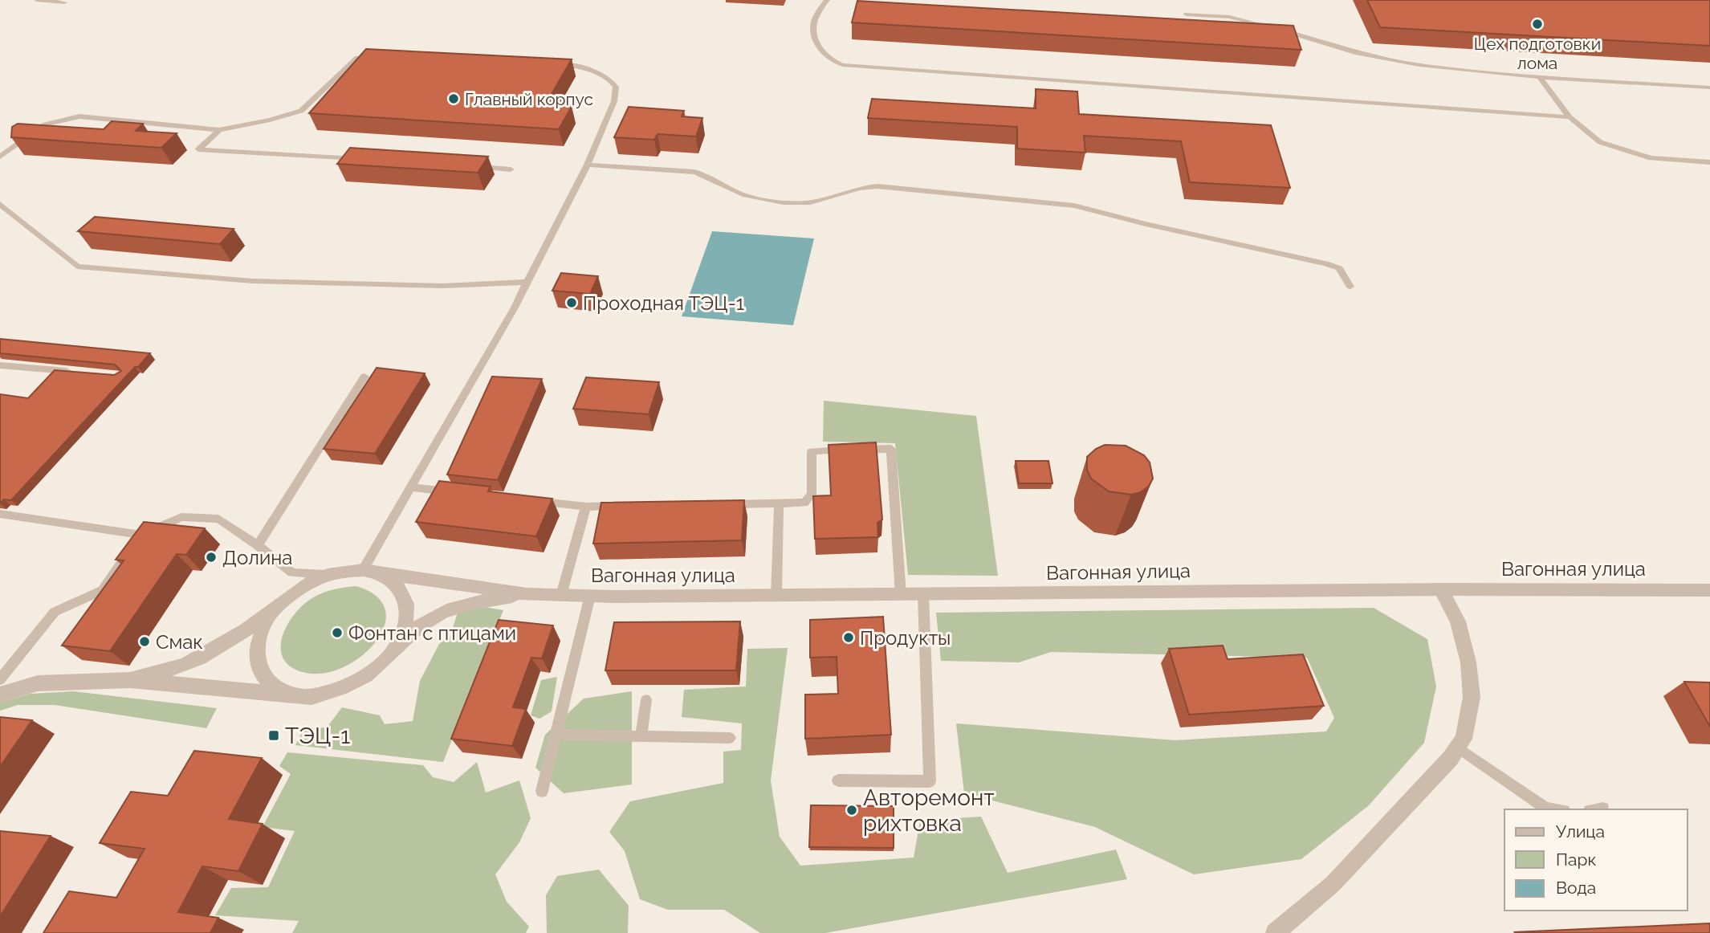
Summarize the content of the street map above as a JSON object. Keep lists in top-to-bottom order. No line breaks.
{"streets":{"street":["Вагонная улица"]},"places":{"other":["Цех подготовки лома","Главный корпус","Проходная ТЭЦ-1","Долина","Фонтан с птицами","Продукты","Смак","Авторемонт рихтовка"],"transit":["ТЭЦ-1"]},"legend":["Улица","Парк","Вода"]}
